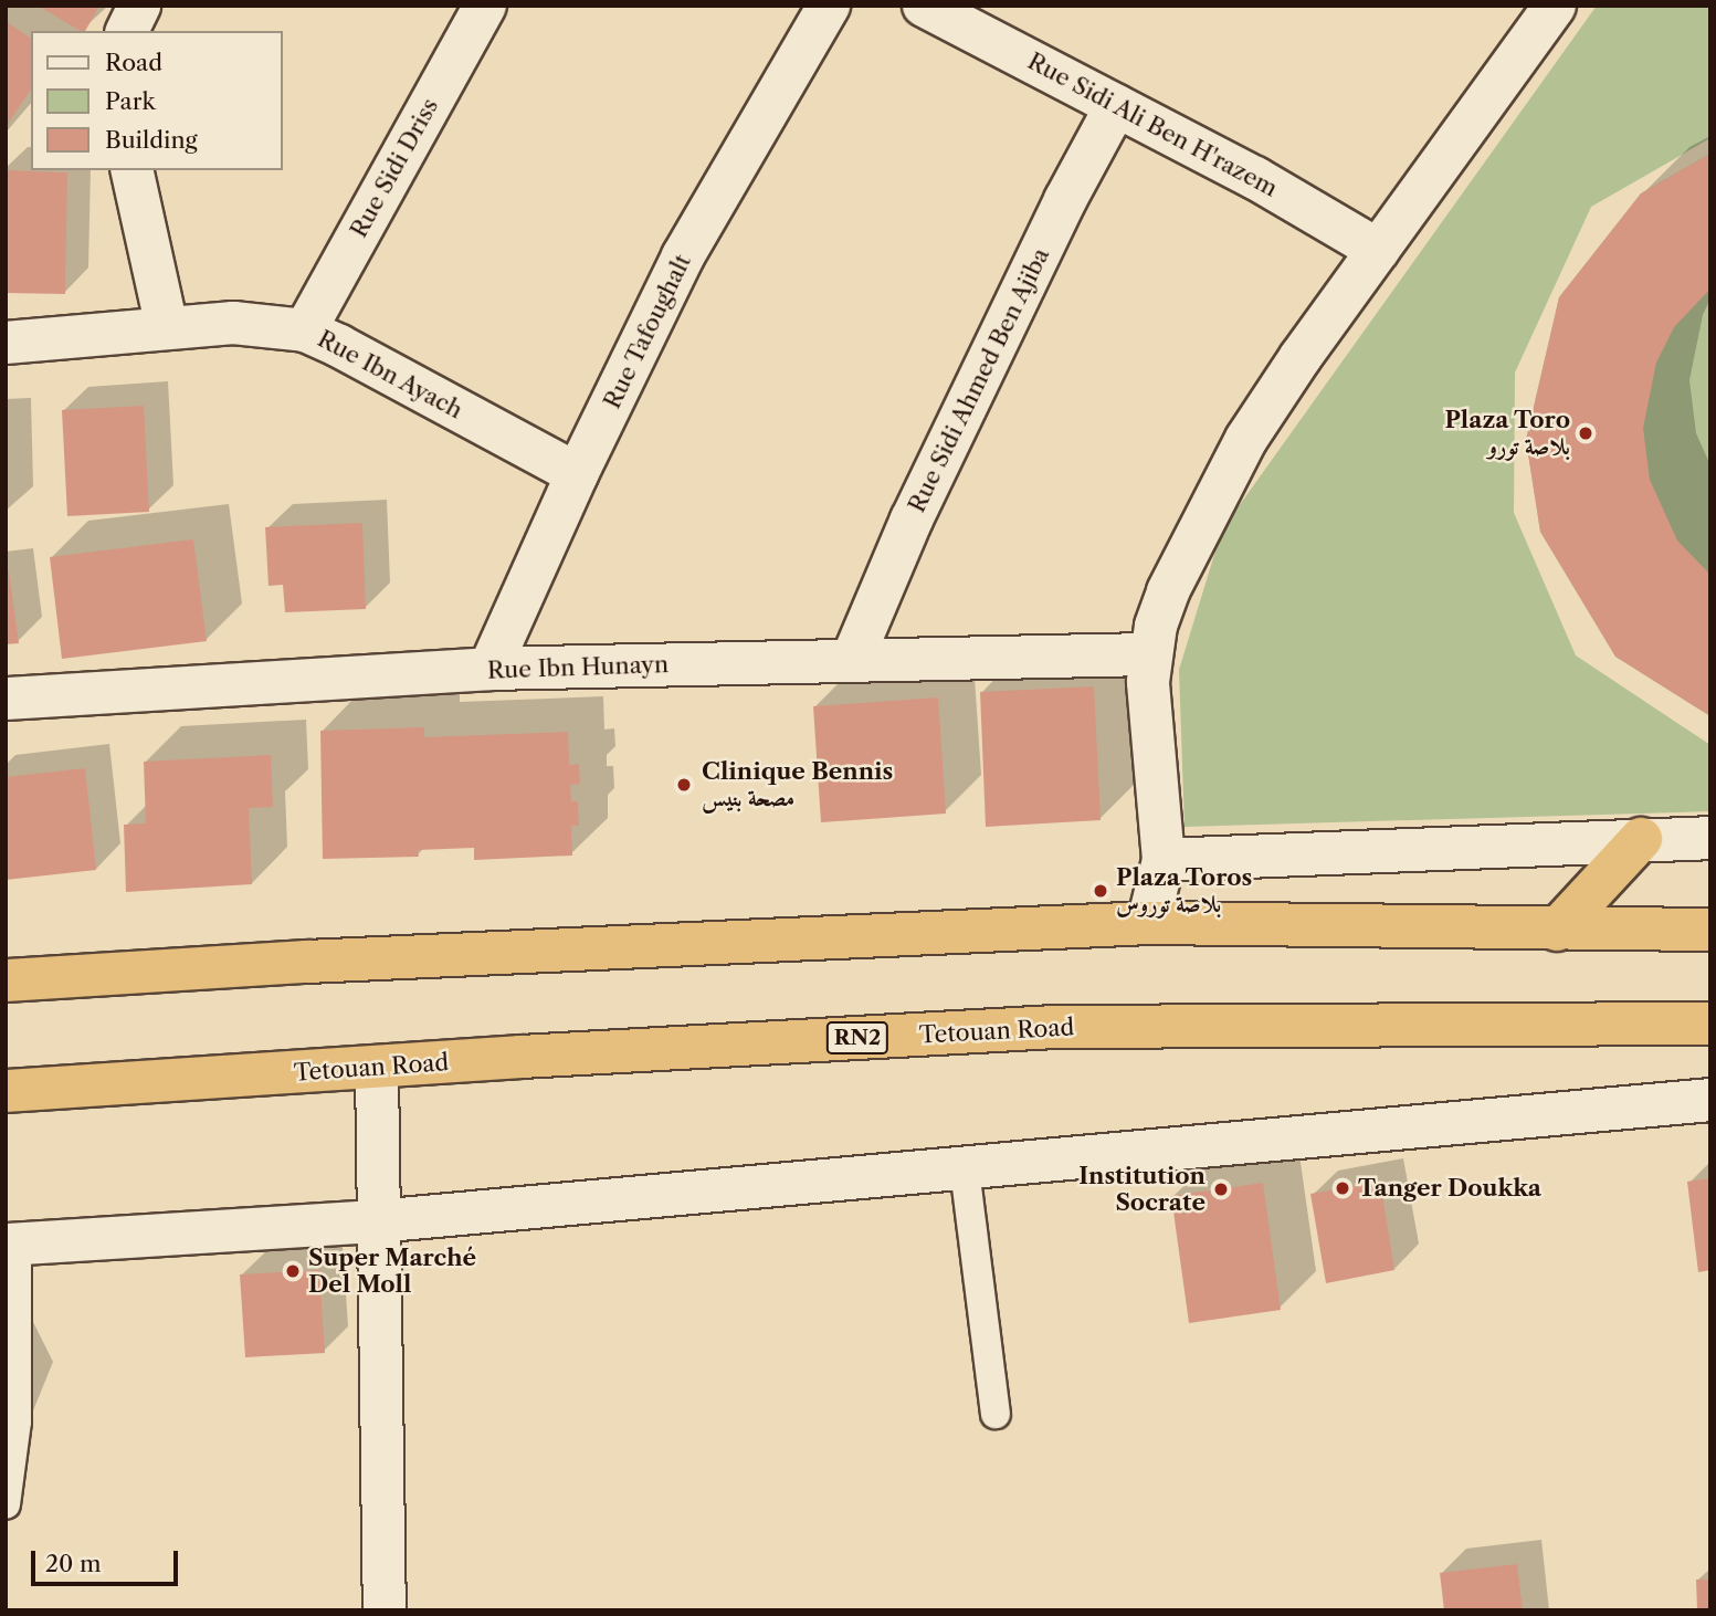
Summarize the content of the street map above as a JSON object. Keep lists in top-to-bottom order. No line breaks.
{"streets":{"highway":["Tetouan Road","RN2"],"street":["Rue Sidi Ali Ben H'razem","Rue Sidi Driss","Rue Tafoughalt","Rue Ibn Ayach","Rue Sidi Ahmed Ben Ajiba","Rue Ibn Hunayn"]},"crossings":[["Rue Sidi Ali Ben H'razem","Rue Sidi Ahmed Ben Ajiba"],["Rue Sidi Driss","Rue Ibn Ayach"],["Rue Tafoughalt","Rue Ibn Ayach"],["Rue Tafoughalt","Rue Ibn Hunayn"],["Rue Sidi Ahmed Ben Ajiba","Rue Ibn Hunayn"]],"places":["Plaza Toro بلاصة تورو","Clinique Bennis مصحة بنيس","Plaza Toros بلاصة توروس","Tanger Doukka","Institution Socrate","Super Marché Del Moll"],"legend":["Road","Park","Building"],"scale_bar":"20 m"}
